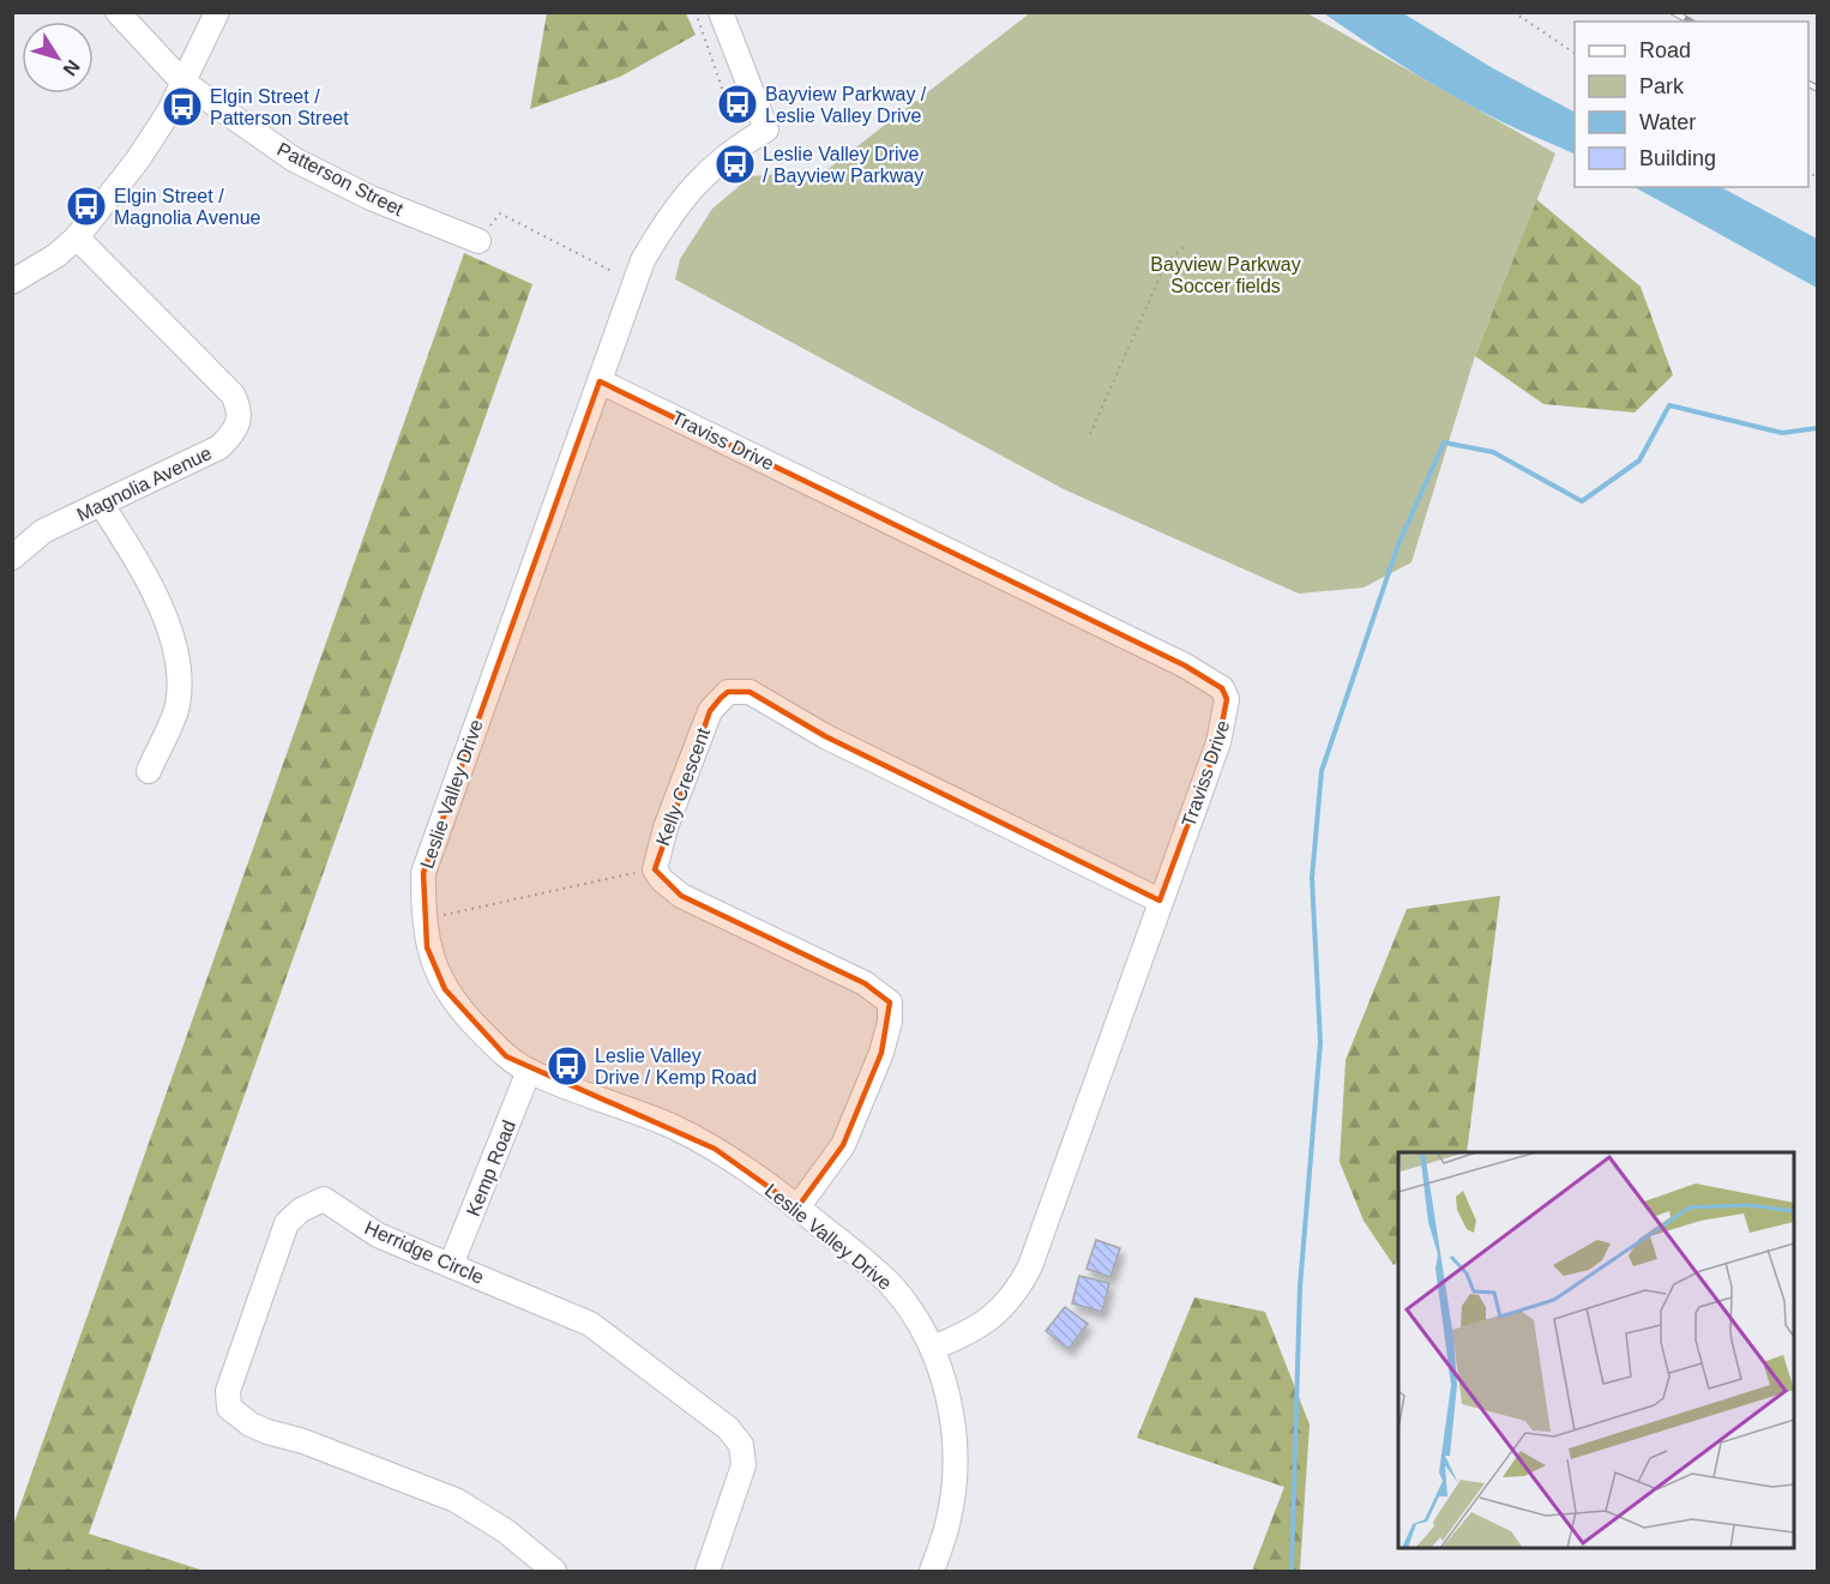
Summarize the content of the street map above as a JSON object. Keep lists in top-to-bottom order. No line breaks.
{"streets":{"street":["Patterson Street","Traviss Drive","Magnolia Avenue","Kelly Crescent","Leslie Valley Drive","Kemp Road","Herridge Circle"]},"crossings":[["Traviss Drive","Kelly Crescent"],["Traviss Drive","Leslie Valley Drive"],["Kelly Crescent","Leslie Valley Drive"],["Leslie Valley Drive","Kemp Road"],["Kemp Road","Herridge Circle"]],"parks":["Bayview Parkway Soccer fields"],"places":{"bus stop":["Bayview Parkway / Leslie Valley Drive","Elgin Street / Patterson Street","Leslie Valley Drive / Bayview Parkway","Elgin Street / Magnolia Avenue","Leslie Valley Drive / Kemp Road"]},"legend":["Road","Park","Water","Building"],"north":"bottom right"}
